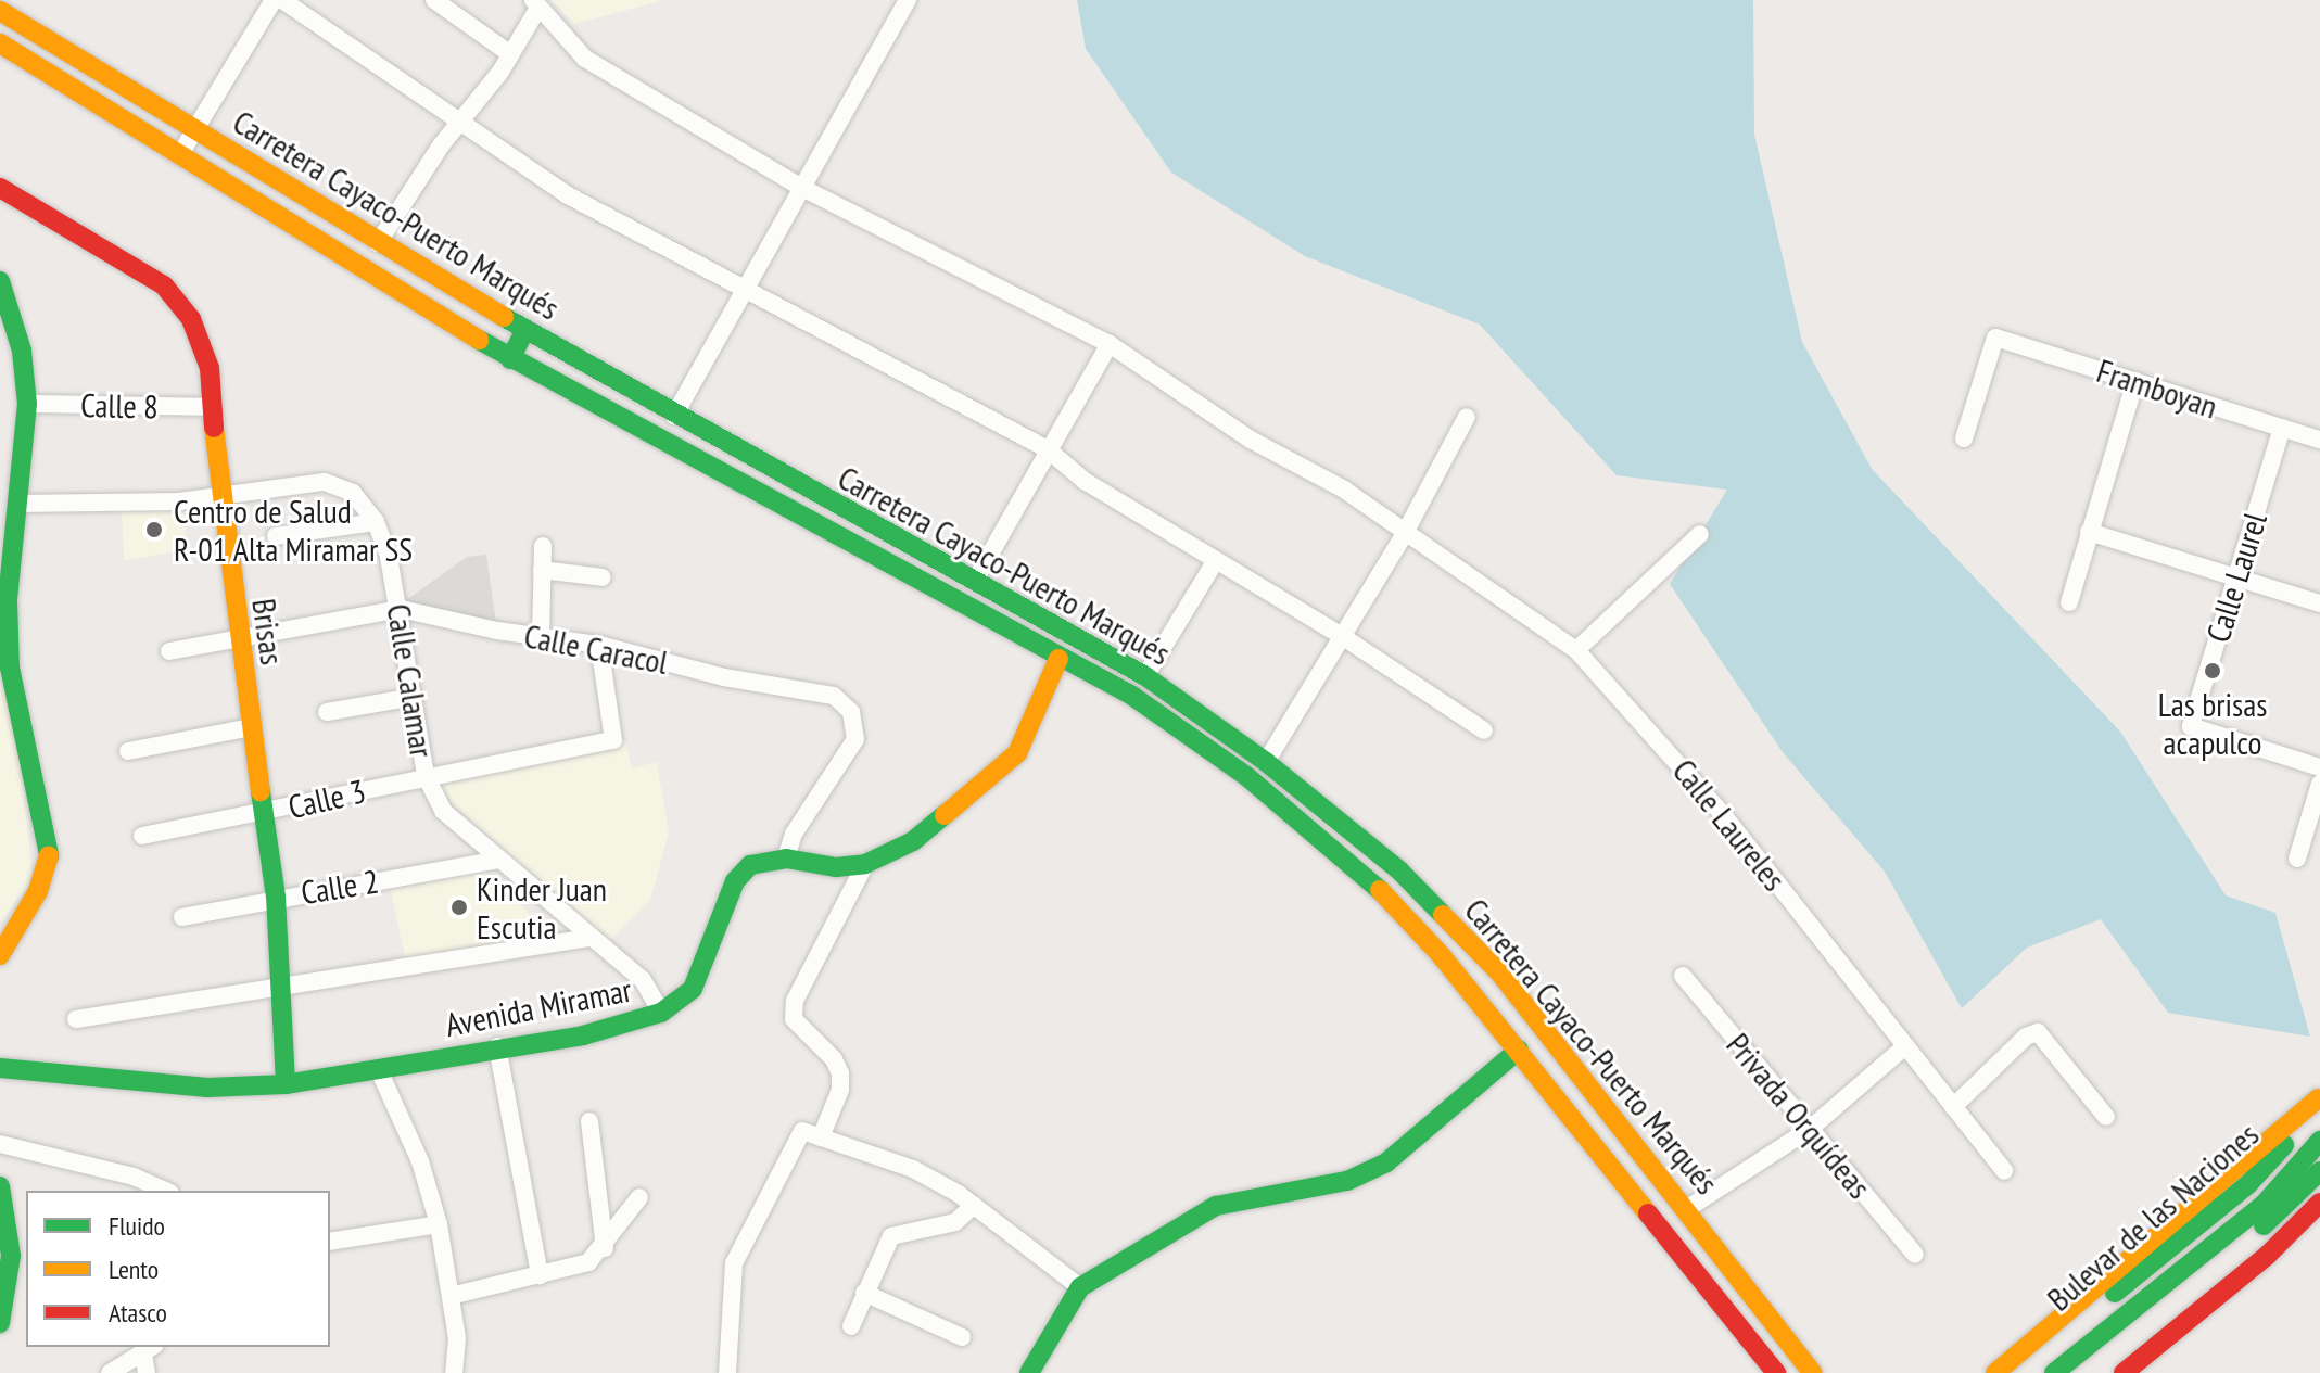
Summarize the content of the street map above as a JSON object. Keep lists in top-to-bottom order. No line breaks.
{"streets":{"main road":["Carretera Cayaco-Puerto Marqués","Brisas","Avenida Miramar","Bulevar de las Naciones"],"street":["Framboyan","Calle 8","Calle Laurel","Calle Caracol","Calle Calamar","Calle 3","Calle Laureles","Calle 2","Privada Orquídeas"]},"crossings":[["Carretera Cayaco-Puerto Marqués","Avenida Miramar"],["Framboyan","Calle Laurel"],["Calle 8","Brisas"],["Brisas","Calle Caracol"],["Brisas","Calle Calamar"],["Brisas","Calle 3"],["Brisas","Calle 2"],["Brisas","Avenida Miramar"],["Calle Caracol","Calle Calamar"],["Calle Caracol","Calle 3"],["Calle Caracol","Avenida Miramar"],["Calle Calamar","Calle 3"],["Calle Calamar","Calle 2"],["Calle Calamar","Avenida Miramar"]],"places":["Centro de Salud R-01 Alta Miramar SS","Las brisas acapulco","Kinder Juan Escutia"],"legend":["Fluido","Lento","Atasco"]}
